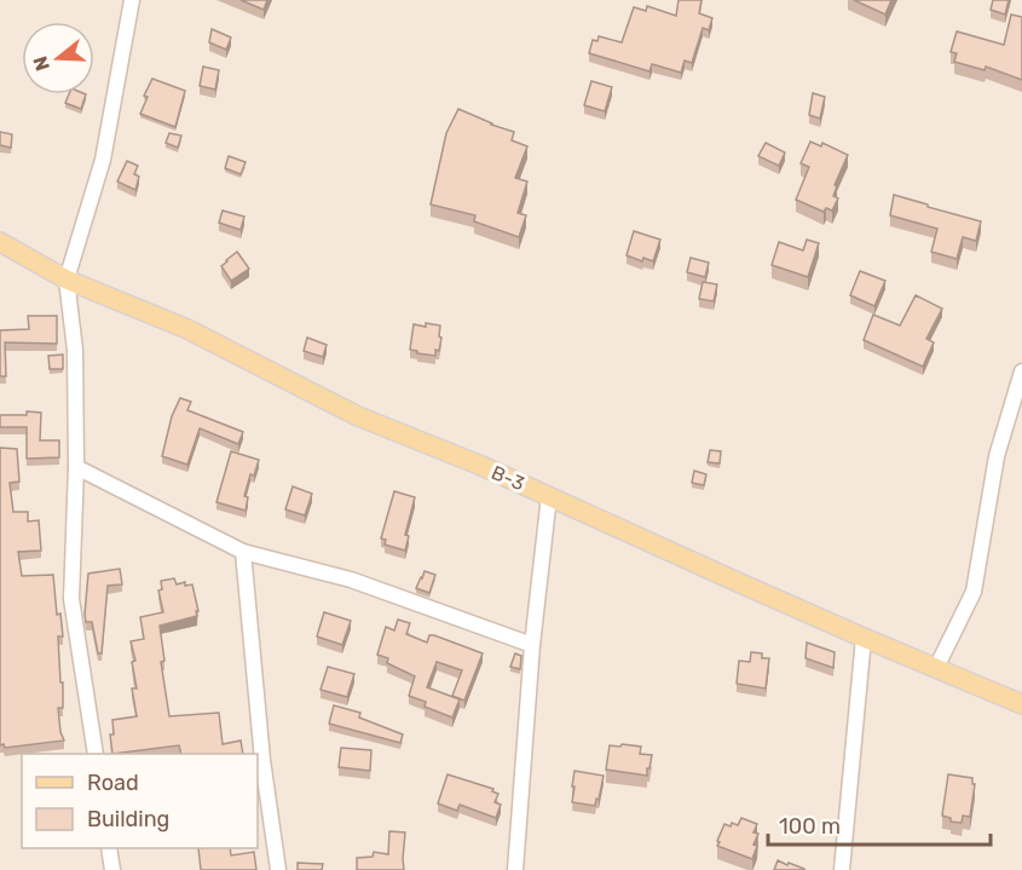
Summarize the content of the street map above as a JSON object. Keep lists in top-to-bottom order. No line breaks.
{"streets":{"main road":["B-3"]},"legend":["Road","Building"],"scale_bar":"100 m","north":"left"}
